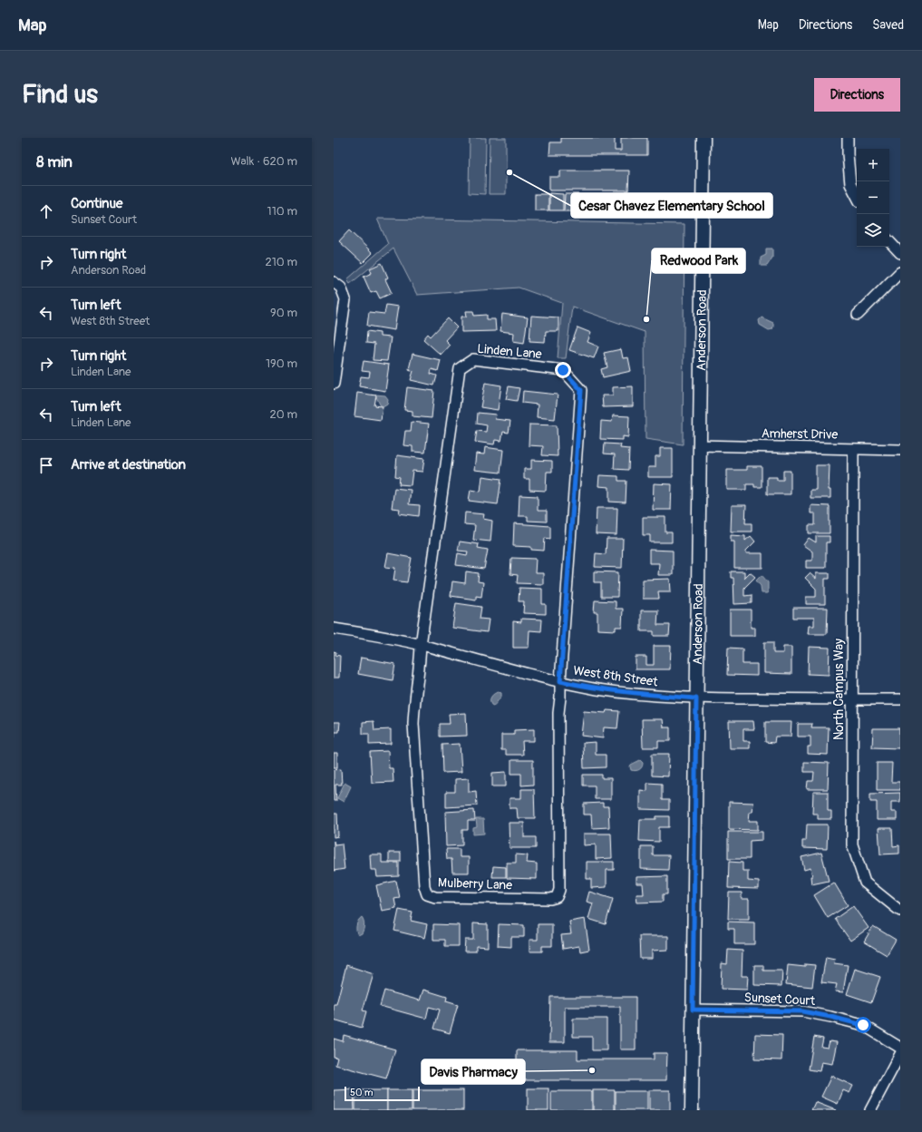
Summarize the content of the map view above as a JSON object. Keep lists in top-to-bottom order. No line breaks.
{"streets":{"main road":["Anderson Road"],"street":["Linden Lane","Amherst Drive","West 8th Street","North Campus Way","Mulberry Lane","Sunset Court"]},"crossings":[["Anderson Road","Amherst Drive"],["Anderson Road","West 8th Street"],["Anderson Road","Sunset Court"],["Linden Lane","West 8th Street"],["Linden Lane","Mulberry Lane"],["Amherst Drive","North Campus Way"],["West 8th Street","North Campus Way"],["West 8th Street","Mulberry Lane"]],"places":["Cesar Chavez Elementary School","Redwood Park","Davis Pharmacy"],"scale_bar":"50 m","page":{"header":"Map","nav":["Map","Directions","Saved"],"buttons":"Directions","title":"Find us","heading":["8 min","Walk · 620 m"],"map_buttons":["+","−"],"list":[["Continue","Sunset Court","110 m"],["Turn right","Anderson Road","210 m"],["Turn left","West 8th Street","90 m"],["Turn right","Linden Lane","190 m"],["Turn left","Linden Lane","20 m"],"Arrive at destination"],"scale":"50 m"}}
